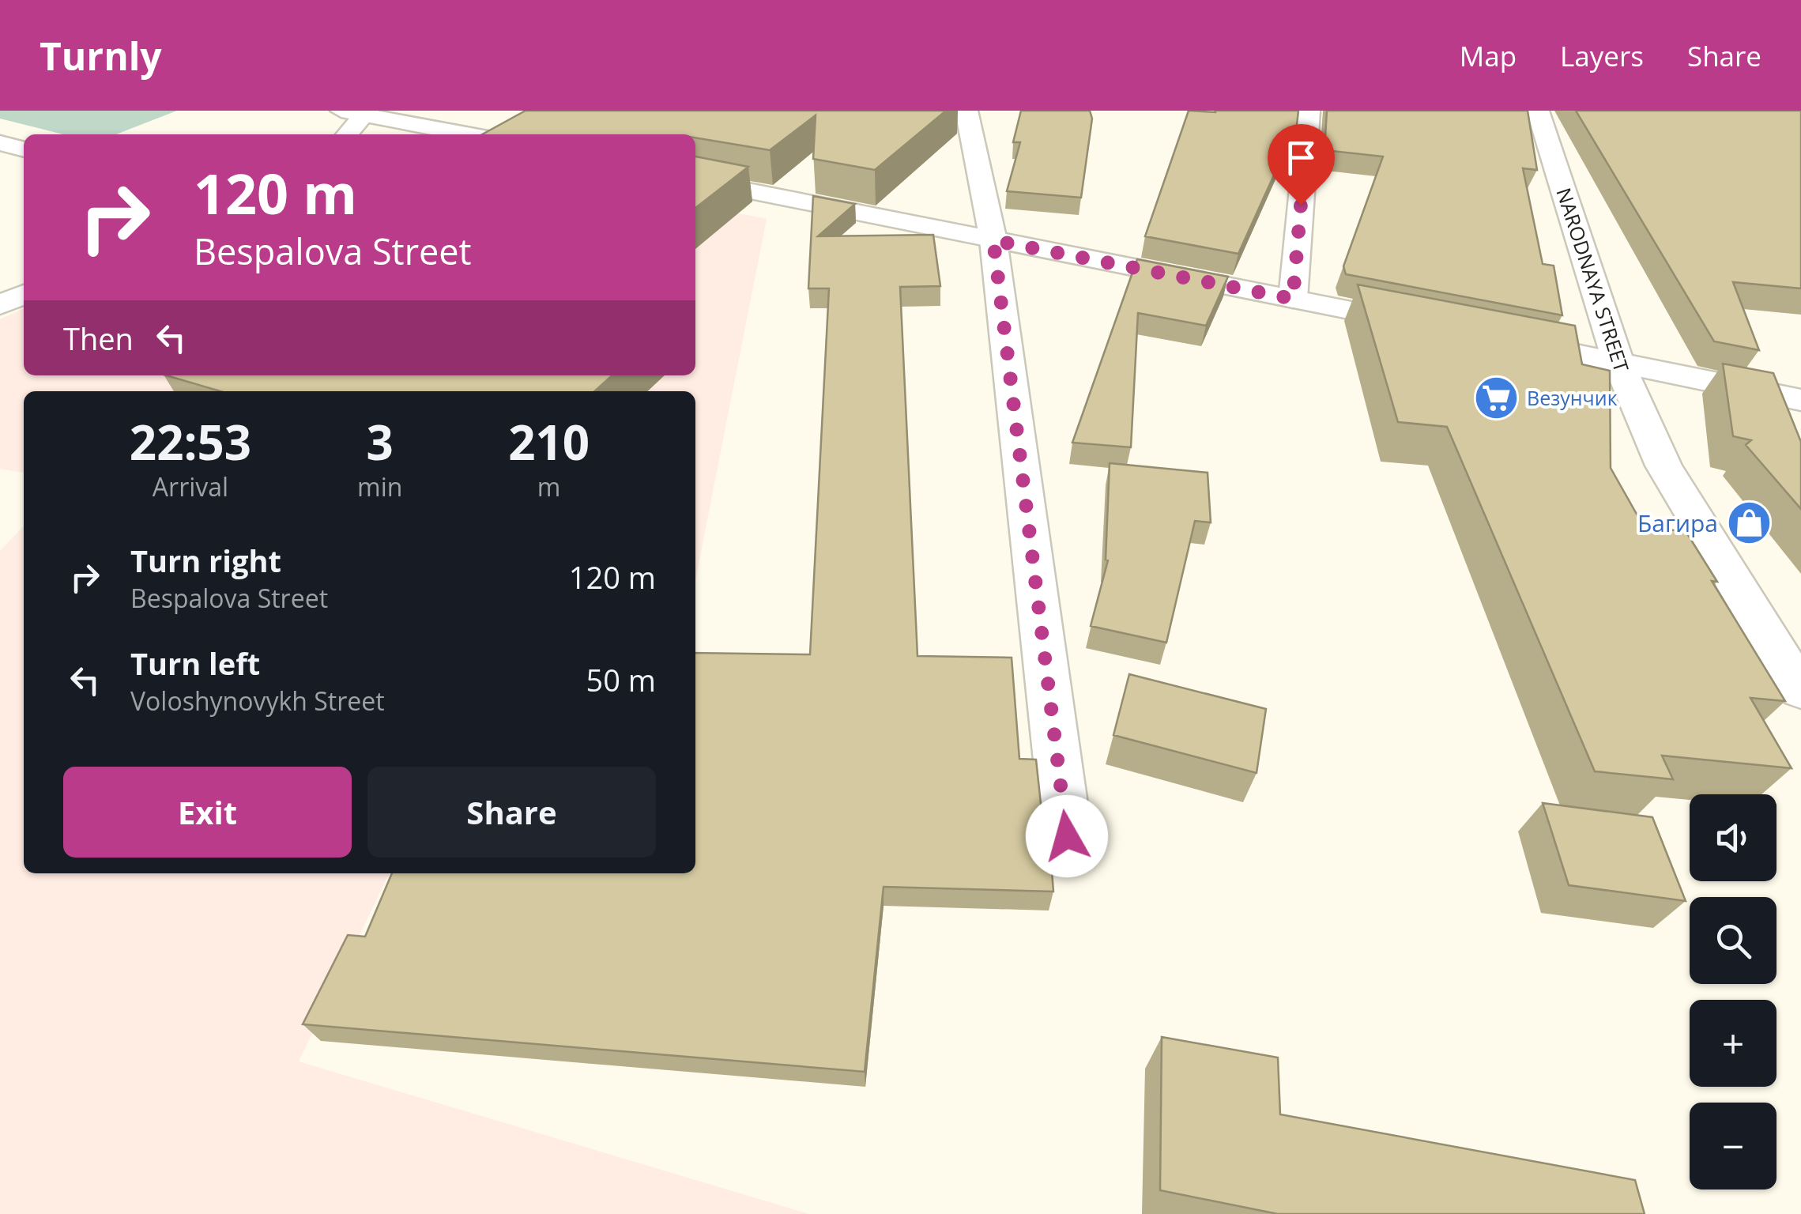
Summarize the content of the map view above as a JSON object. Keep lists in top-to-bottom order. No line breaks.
{"streets":{"street":["NARODNAYA STREET"]},"places":{"supermarket":["Везунчик"],"shop":["Багира"]},"page":{"header":"Turnly","nav":["Map","Layers","Share"],"turn":["120 m","Bespalova Street"],"then":"Then","eta":["22:53","Arrival","3","min","210","m"],"list":[{"name":"Turn right","note":"Bespalova Street","value":"120 m"},{"name":"Turn left","note":"Voloshynovykh Street","value":"50 m"}],"buttons":["Exit","Share"],"map_buttons":["+","−"]}}
